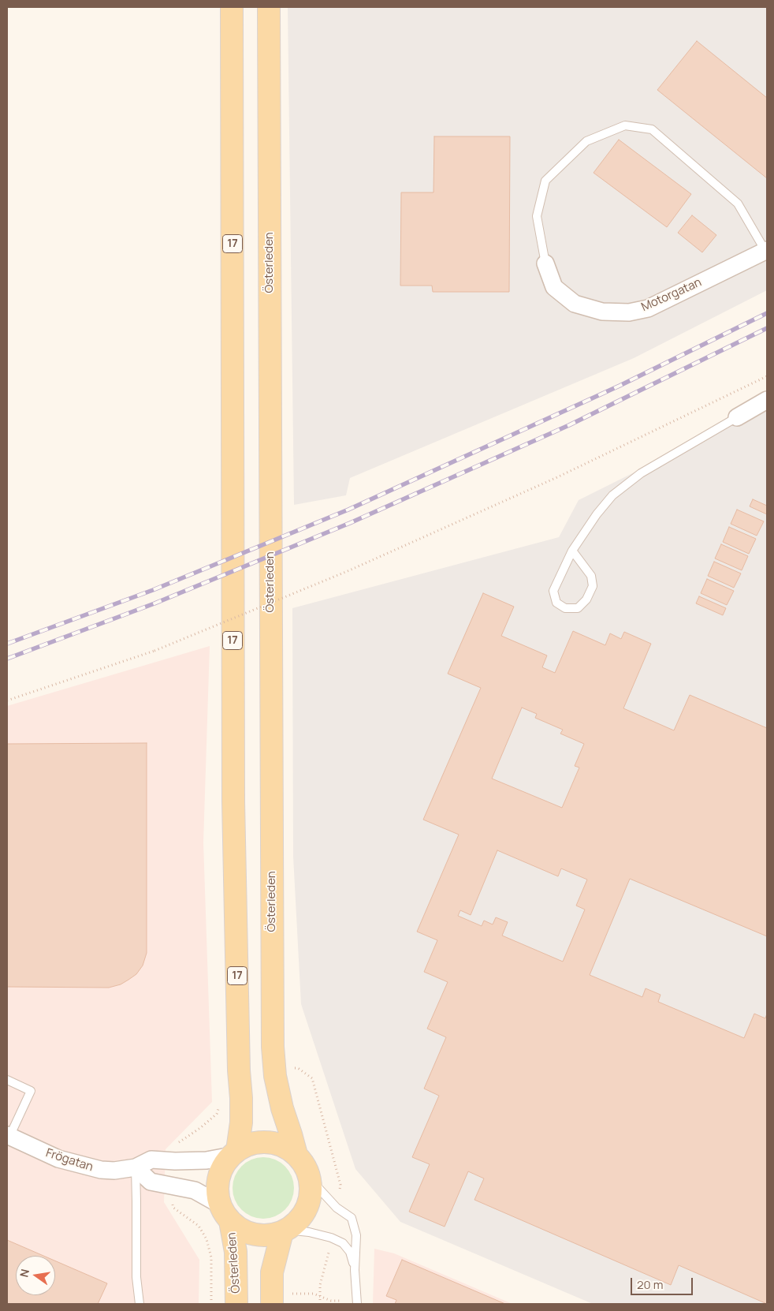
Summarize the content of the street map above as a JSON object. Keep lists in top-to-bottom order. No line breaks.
{"streets":{"main road":["17","Österleden"],"street":["Motorgatan","Frögatan"]},"crossings":[["17","Österleden"],["17","Frögatan"],["Österleden","Frögatan"]],"scale_bar":"20 m","north":"left"}
